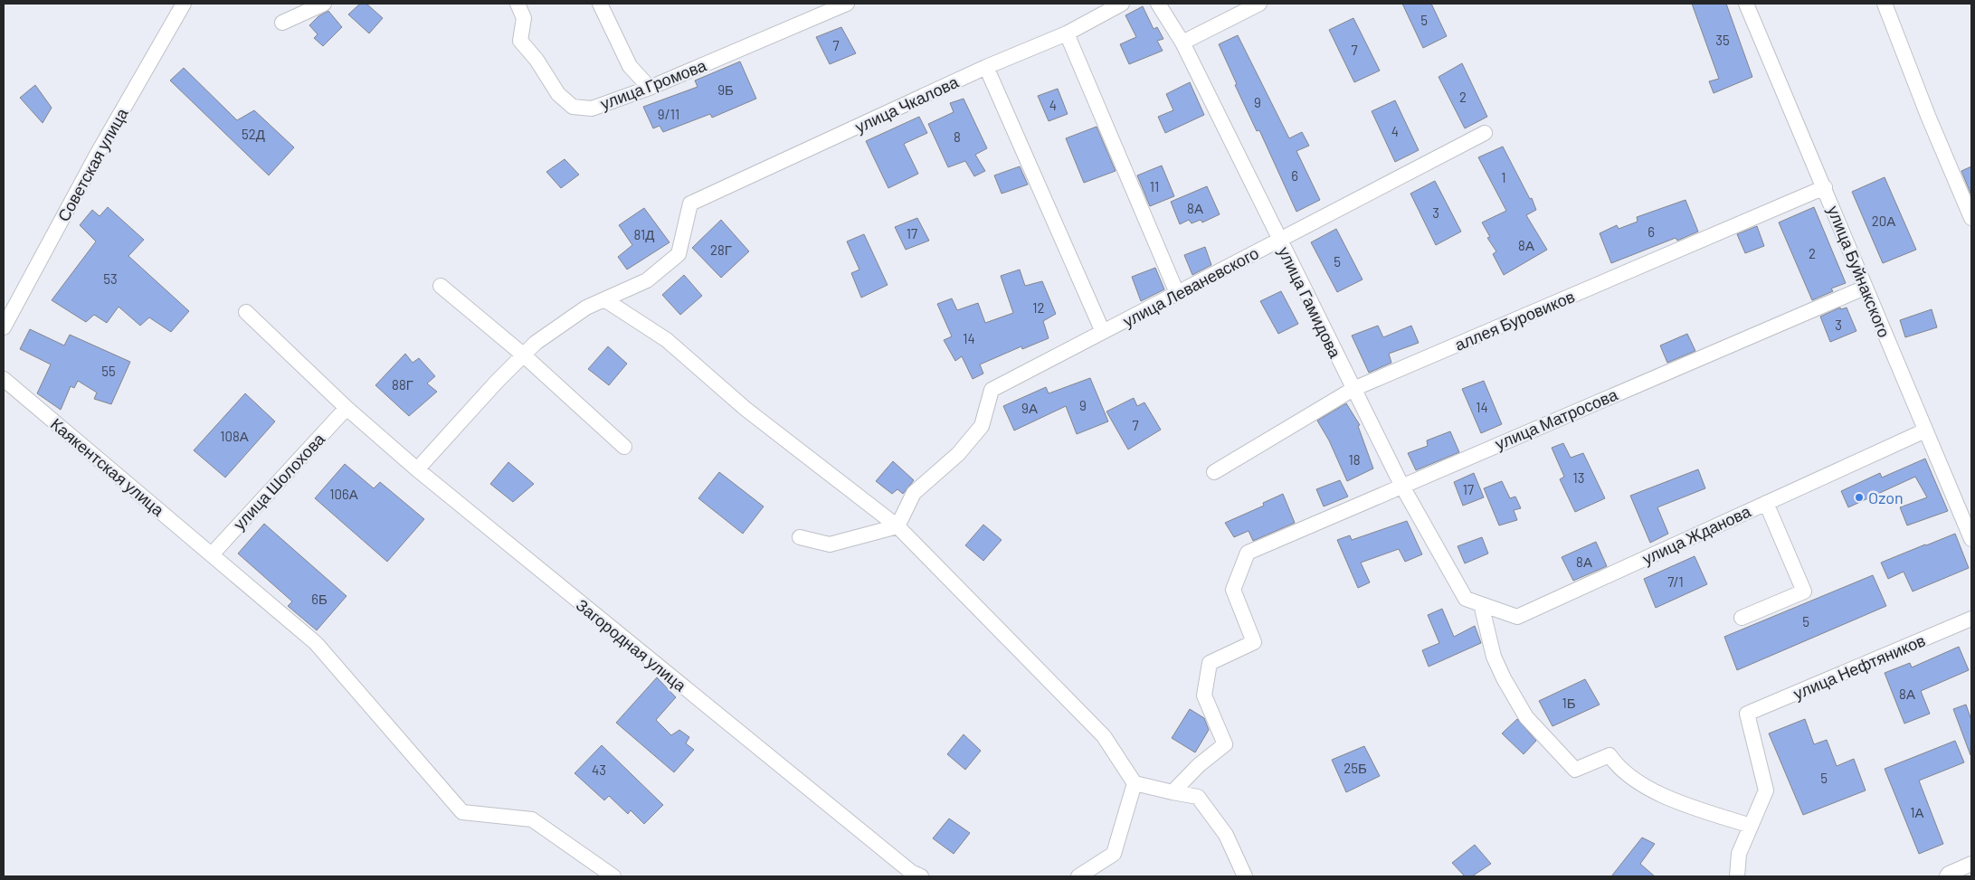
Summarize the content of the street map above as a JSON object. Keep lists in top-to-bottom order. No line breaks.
{"streets":{"street":["улица Громова","улица Чкалова","Советская улица","улица Буйнакского","улица Леваневского","улица Гамидова","аллея Буровиков","улица Матросова","Каякентская улица","улица Шолохова","улица Жданова","Загородная улица","улица Нефтяников"]},"crossings":[["улица Буйнакского","аллея Буровиков"],["улица Буйнакского","улица Матросова"],["улица Буйнакского","улица Жданова"],["улица Леваневского","улица Гамидова"],["улица Гамидова","аллея Буровиков"],["улица Гамидова","улица Матросова"],["улица Гамидова","улица Жданова"],["Каякентская улица","улица Шолохова"],["улица Шолохова","Загородная улица"]],"places":["Ozon"],"house_numbers":["5","35","7","7","9Б","2","9","4","9/11","4","52Д","8","6","1","11","8А","3","20А","6","17","81Д","8А","28Г","2","5","53","12","3","14","55","88Г","9","14","9А","7","108А","18","13","17","106А","8А","7/1","6Б","5","8А","1Б","25Б","43","5","1А"]}
